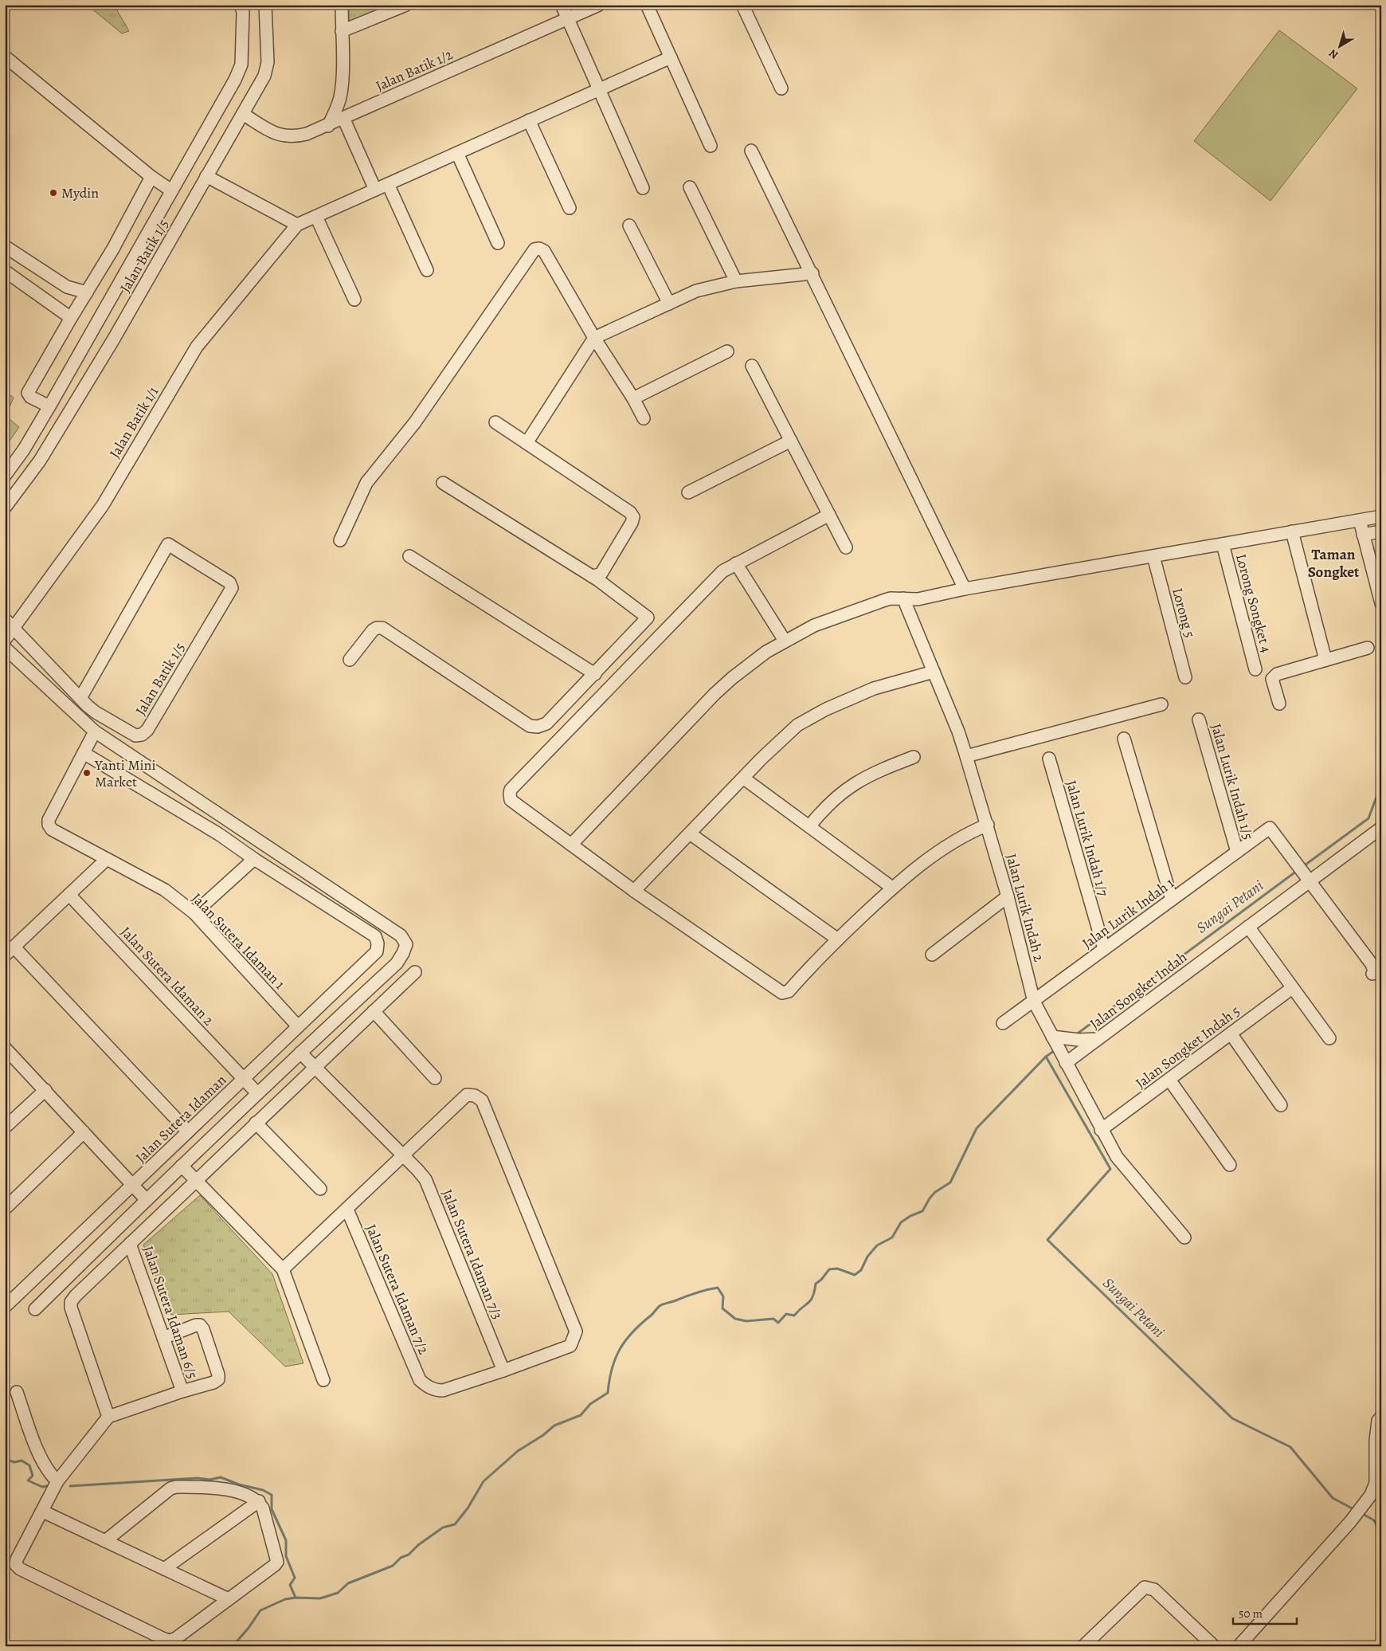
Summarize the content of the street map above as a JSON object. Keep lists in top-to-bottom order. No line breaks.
{"streets":{"street":["Jalan Batik 1/2","Jalan Batik 1/5","Jalan Batik 1/1","Lorong Songket 4","Lorong 5","Jalan Lurik Indah 1/5","Jalan Lurik Indah 1/7","Jalan Lurik Indah 2","Jalan Lurik Indah 1","Jalan Sutera Idaman 1","Jalan Sutera Idaman 2","Jalan Songket Indah","Jalan Songket Indah 5","Jalan Sutera Idaman","Jalan Sutera Idaman 7/3","Jalan Sutera Idaman 7/2","Jalan Sutera Idaman 6/5"]},"crossings":[["Jalan Batik 1/2","Jalan Batik 1/5"],["Jalan Batik 1/5","Jalan Batik 1/1"],["Jalan Lurik Indah 1/5","Jalan Lurik Indah 1"],["Jalan Lurik Indah 1/7","Jalan Lurik Indah 1"],["Jalan Lurik Indah 2","Jalan Lurik Indah 1"],["Jalan Lurik Indah 2","Jalan Songket Indah"],["Jalan Lurik Indah 2","Jalan Songket Indah 5"],["Jalan Lurik Indah 1","Jalan Songket Indah"],["Jalan Sutera Idaman 1","Jalan Sutera Idaman"],["Jalan Sutera Idaman 2","Jalan Sutera Idaman"],["Jalan Sutera Idaman 7/3","Jalan Sutera Idaman 7/2"]],"districts":["Taman Songket"],"water":["Sungai Petani"],"places":["Mydin","Yanti Mini Market"],"scale_bar":"50 m","north":"bottom left"}
